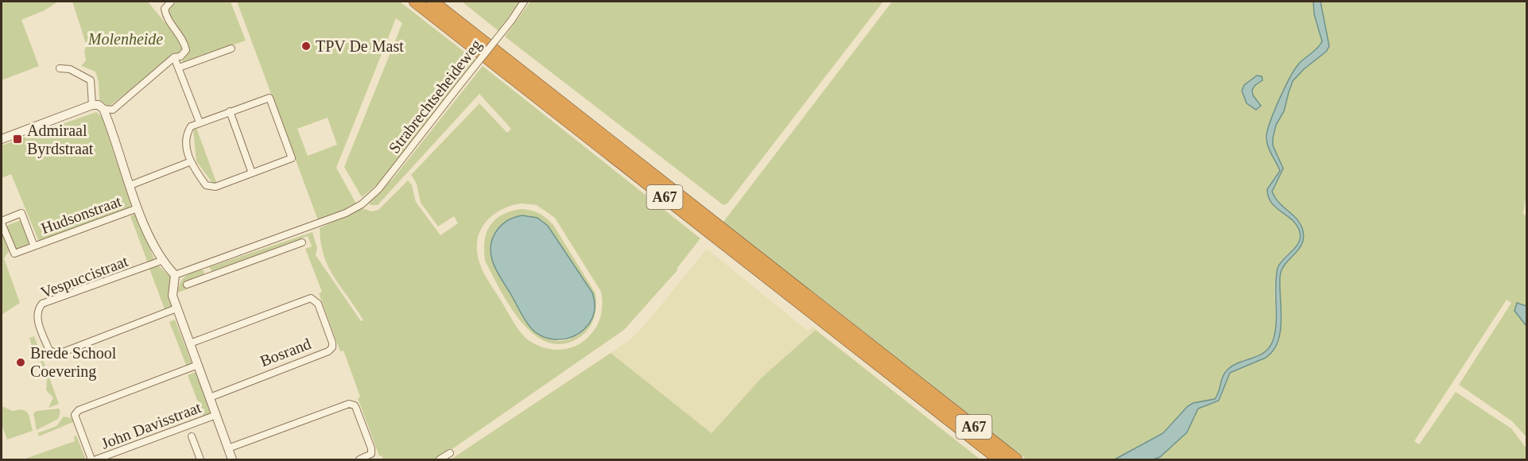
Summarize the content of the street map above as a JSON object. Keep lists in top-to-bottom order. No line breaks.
{"streets":{"highway":["A67"],"street":["Strabrechtseheideweg","Hudsonstraat","Vespuccistraat","Bosrand","John Davisstraat"]},"parks":["Molenheide"],"places":{"other":["TPV De Mast","Brede School Coevering"],"transit":["Admiraal Byrdstraat"]}}
